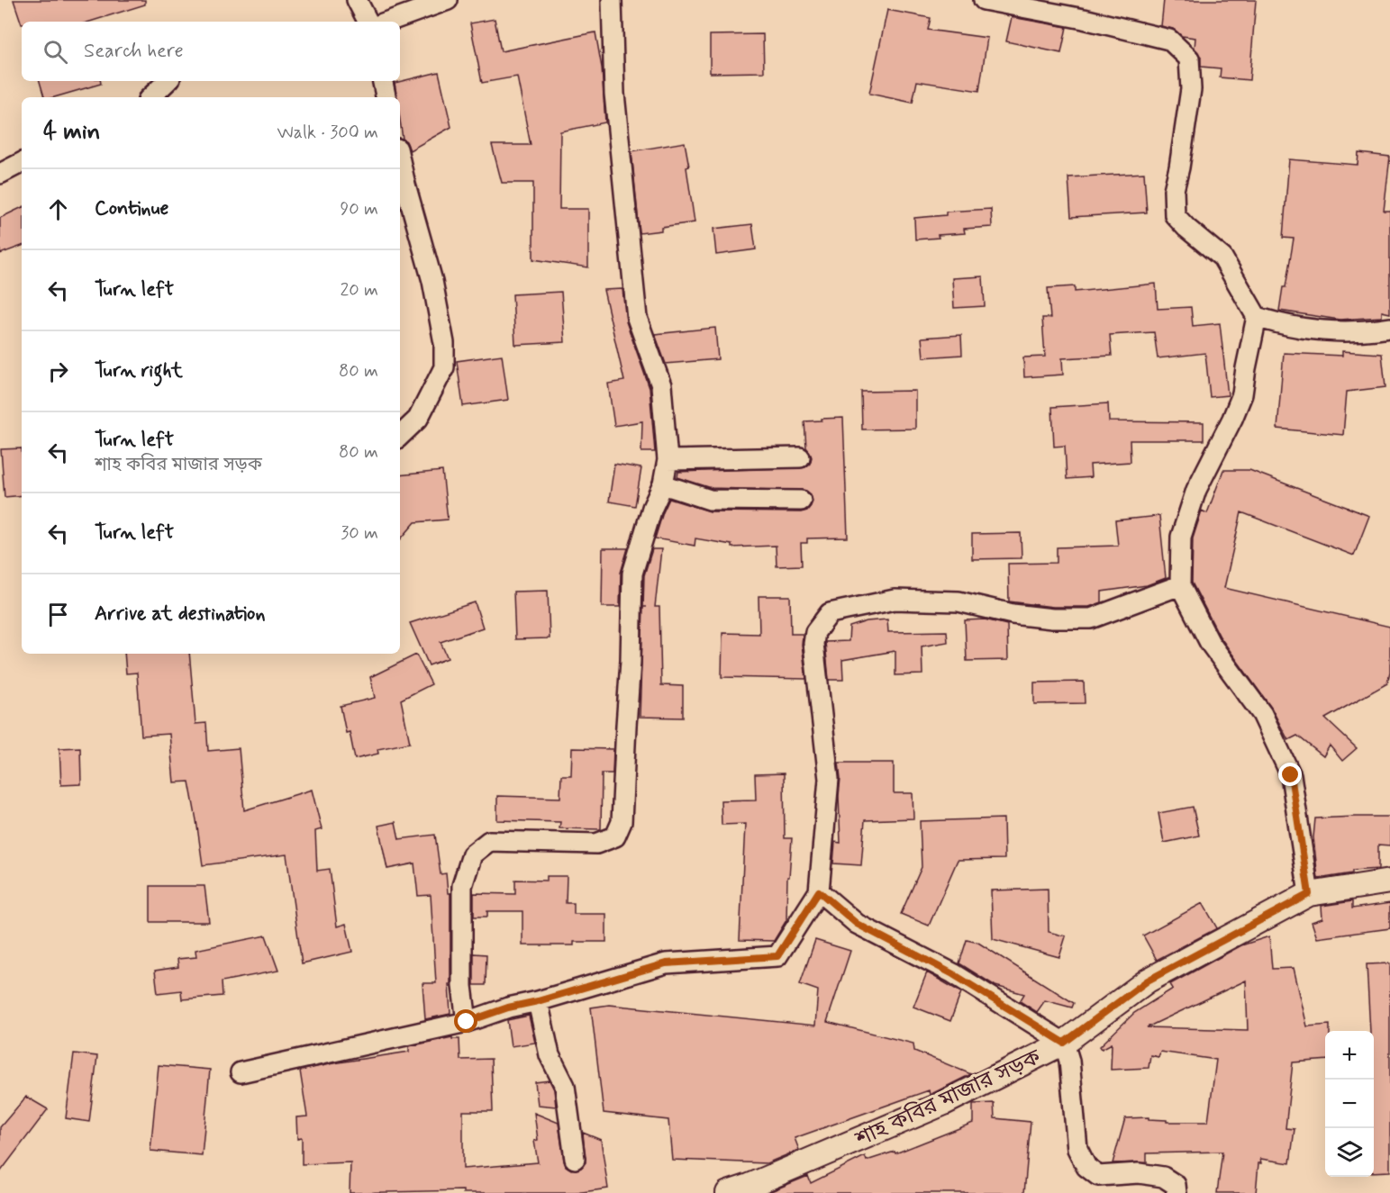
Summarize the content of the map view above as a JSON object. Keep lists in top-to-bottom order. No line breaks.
{"streets":{"street":["শাহ কবির মাজার সড়ক"]},"page":{"search":"Search here","heading":["4 min","Walk · 300 m"],"list":[["Continue","90 m"],["Turn left","20 m"],["Turn right","80 m"],["Turn left","শাহ কবির মাজার সড়ক","80 m"],["Turn left","30 m"],"Arrive at destination"],"map_buttons":["+","−"]}}
